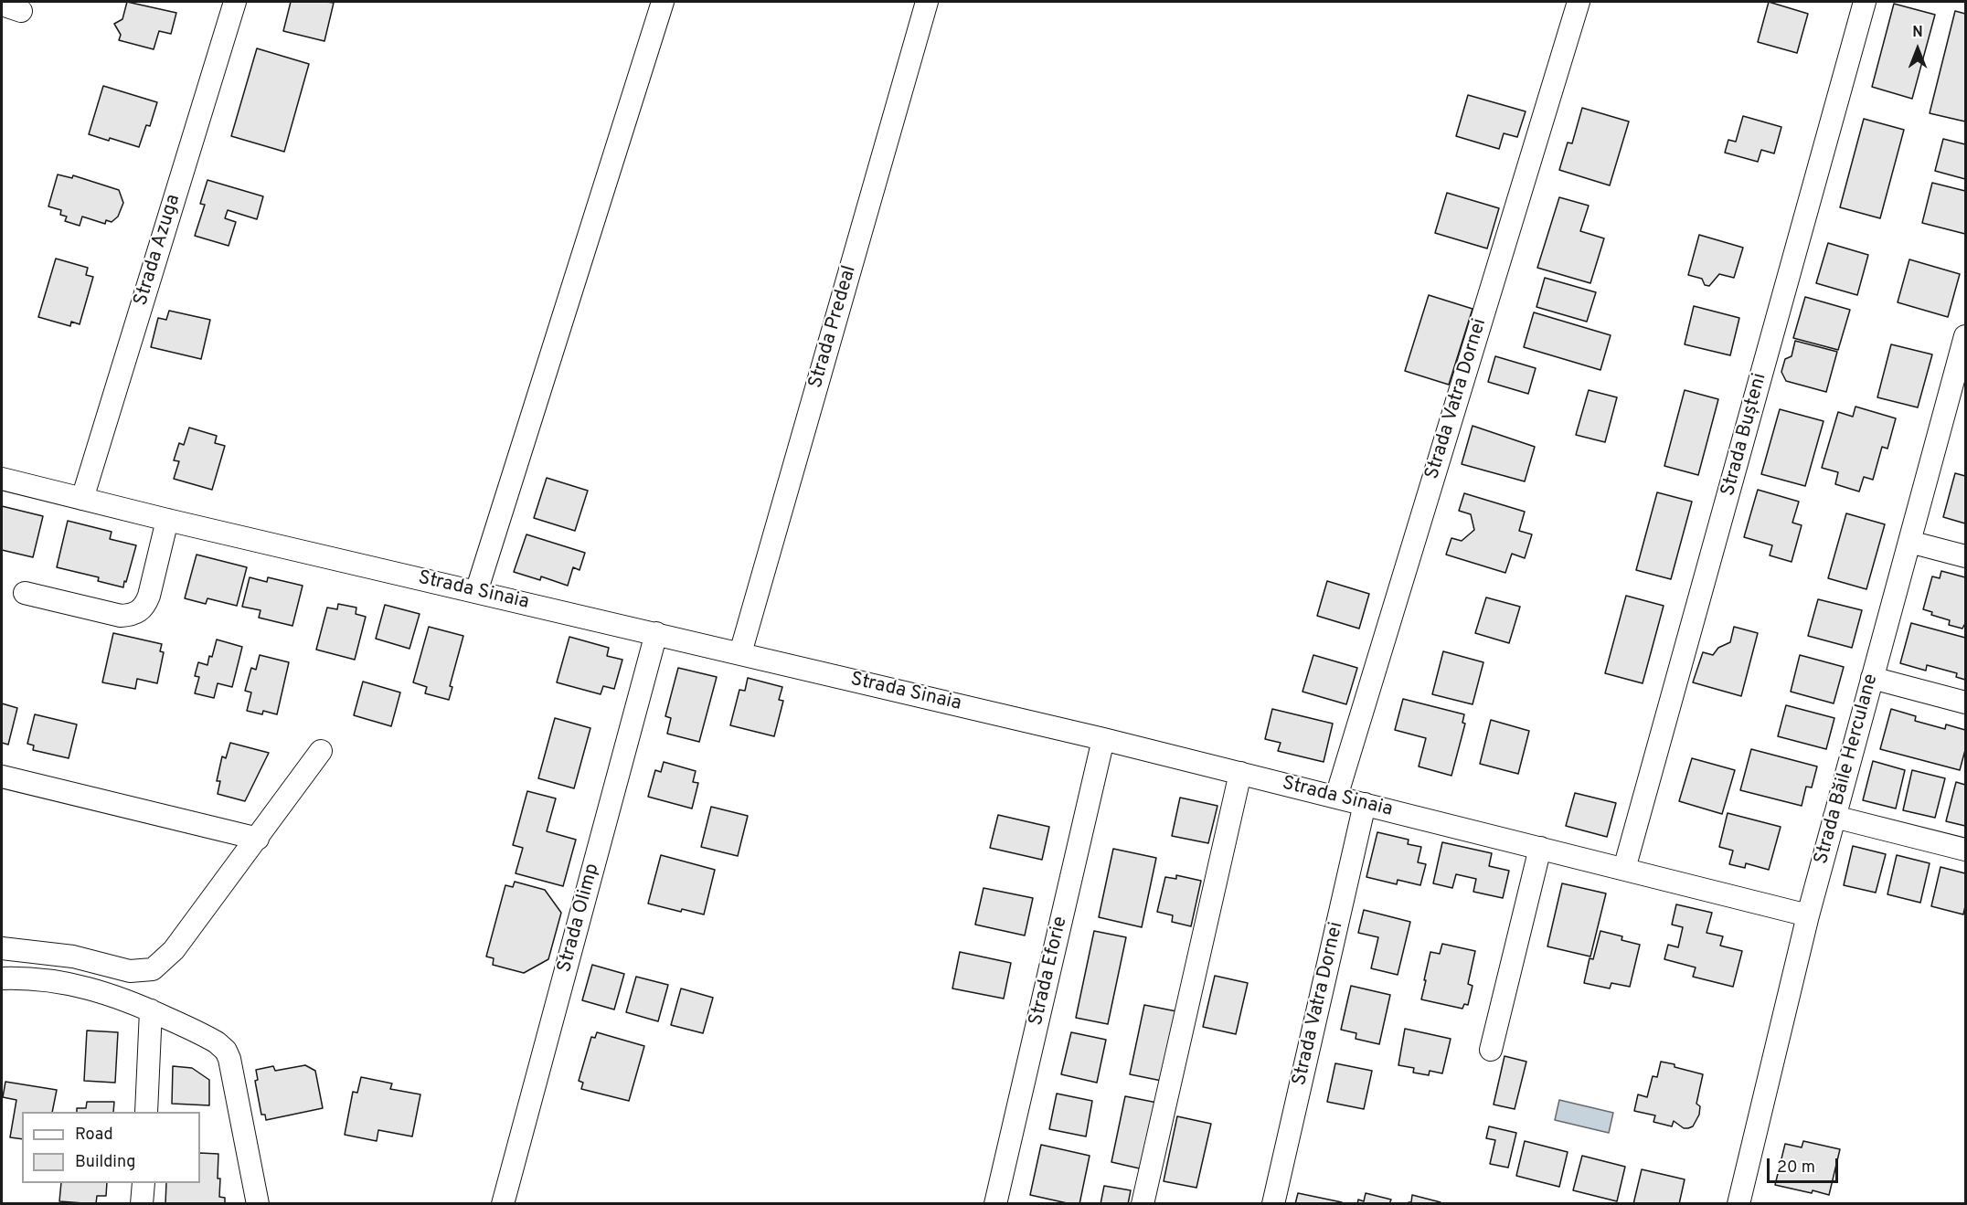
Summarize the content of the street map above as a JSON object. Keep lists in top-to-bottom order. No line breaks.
{"streets":{"street":["Strada Azuga","Strada Predeal","Strada Vatra Dornei","Strada Bușteni","Strada Sinaia","Strada Băile Herculane","Strada Olimp","Strada Eforie"]},"crossings":[["Strada Azuga","Strada Sinaia"],["Strada Predeal","Strada Sinaia"],["Strada Vatra Dornei","Strada Sinaia"],["Strada Bușteni","Strada Sinaia"],["Strada Sinaia","Strada Băile Herculane"],["Strada Sinaia","Strada Olimp"],["Strada Sinaia","Strada Eforie"]],"legend":["Road","Building"],"scale_bar":"20 m","north":"top"}
